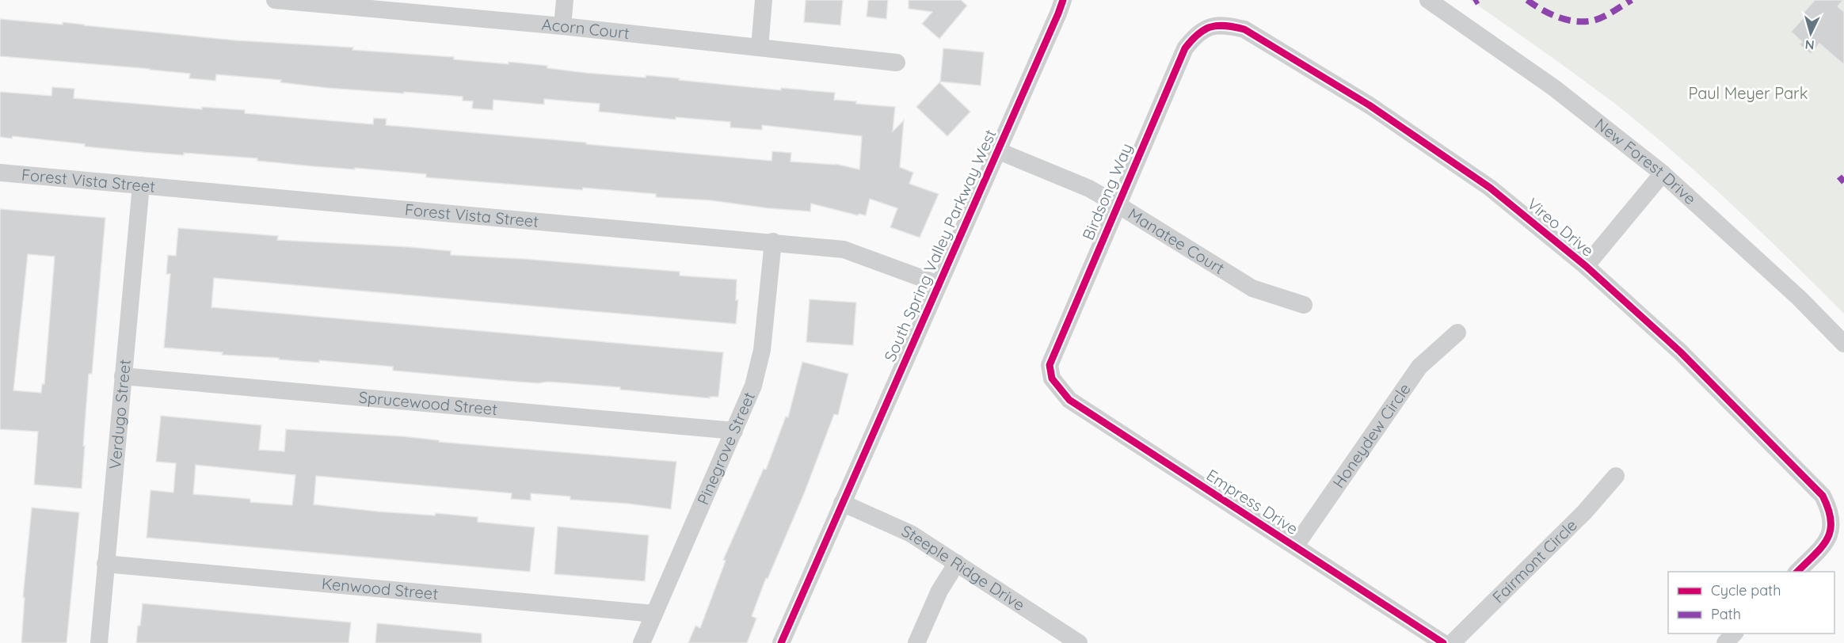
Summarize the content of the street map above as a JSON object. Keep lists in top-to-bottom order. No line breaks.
{"streets":{"street":["Acorn Court","New Forest Drive","Forest Vista Street","Birdsong Way","Vireo Drive","Manatee Court","South Spring Valley Parkway West","Sprucewood Street","Verdugo Street","Honeydew Circle","Pinegrove Street","Empress Drive","Fairmont Circle","Steeple Ridge Drive","Kenwood Street"]},"crossings":[["Forest Vista Street","South Spring Valley Parkway West"],["Forest Vista Street","Verdugo Street"],["Forest Vista Street","Pinegrove Street"],["Birdsong Way","Vireo Drive"],["Birdsong Way","Manatee Court"],["Birdsong Way","Empress Drive"],["Manatee Court","South Spring Valley Parkway West"],["South Spring Valley Parkway West","Steeple Ridge Drive"],["Sprucewood Street","Verdugo Street"],["Sprucewood Street","Pinegrove Street"],["Verdugo Street","Kenwood Street"],["Honeydew Circle","Empress Drive"],["Pinegrove Street","Kenwood Street"]],"parks":["Paul Meyer Park"],"legend":["Cycle path","Path"],"north":"bottom"}
